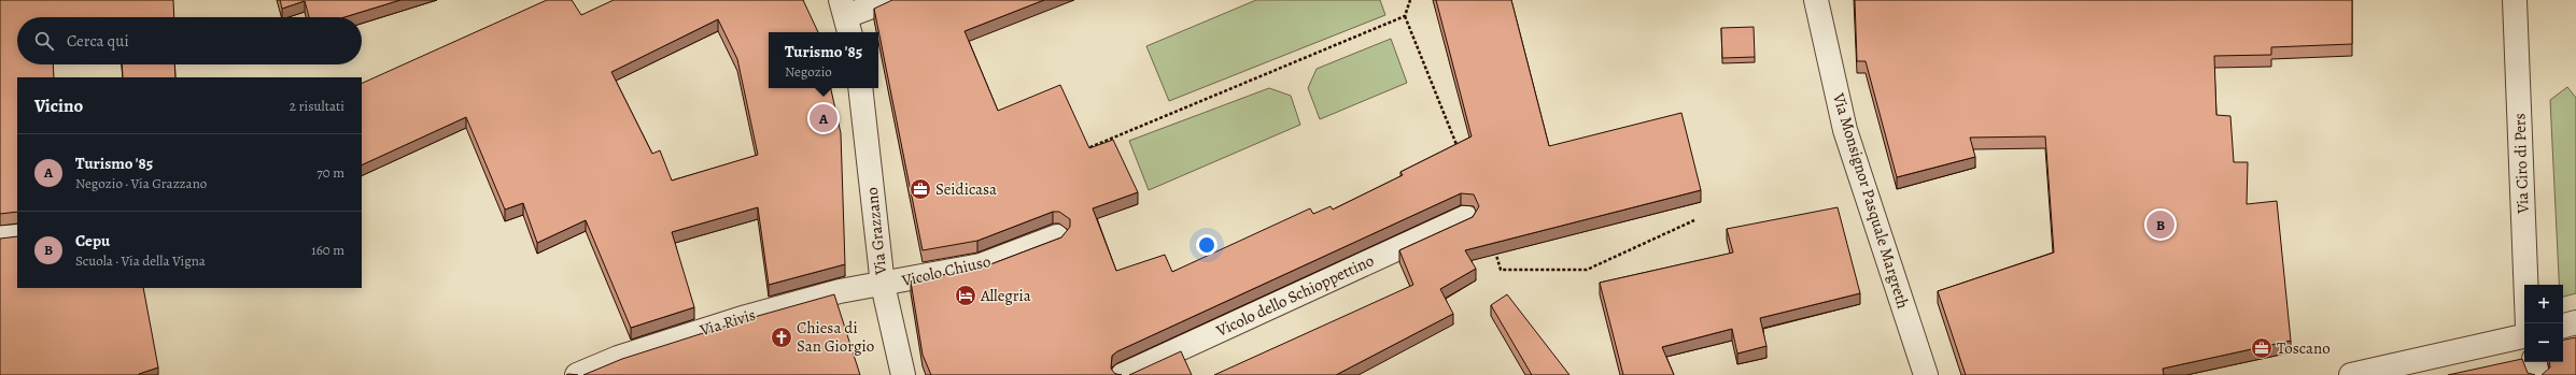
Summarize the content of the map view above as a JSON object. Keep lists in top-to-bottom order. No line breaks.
{"streets":{"street":["Via Ciro di Pers","Via Monsignor Pasquale Margreth","Via Grazzano","Vicolo Chiuso","Vicolo dello Schioppettino","Via Rivis"]},"crossings":[["Via Grazzano","Vicolo Chiuso"],["Via Grazzano","Via Rivis"],["Vicolo Chiuso","Via Rivis"]],"places":{"office":["Seidicasa","Toscano"],"hotel":["Allegria"],"church":["Chiesa di San Giorgio"]},"page":{"search":"Cerca qui","popup":["Turismo '85","Negozio"],"heading":["Vicino","2 risultati"],"pins":["A","B"],"list":[{"mark":"A","name":"Turismo '85","note":"Negozio · Via Grazzano","value":"70 m"},{"mark":"B","name":"Cepu","note":"Scuola · Via della Vigna","value":"160 m"}],"map_buttons":["+","−"]}}
